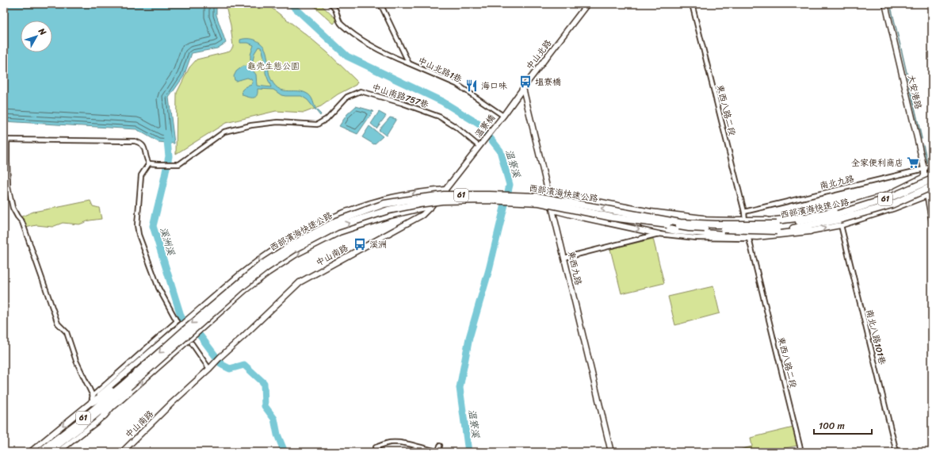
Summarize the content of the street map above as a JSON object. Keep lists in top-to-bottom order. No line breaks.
{"streets":{"highway":["西部濱海快速公路","61"],"street":["中山北路","中山北路1巷","大安港路","中山南路757巷","東西八路二段","溫寮橋","南北九路","中山南路","東西九路","南北八路101巷"]},"crossings":[["中山北路","中山北路1巷"],["中山北路","溫寮橋"],["中山北路","東西九路"],["中山北路1巷","溫寮橋"],["大安港路","南北九路"],["中山南路757巷","溫寮橋"],["中山南路757巷","中山南路"],["東西八路二段","南北九路"],["溫寮橋","中山南路"],["西部濱海快速公路","南北八路101巷"]],"water":["溫寮溪","溪洲溪"],"parks":["龜壳生態公園"],"places":{"bus stop":["塭寮橋","溪洲"],"restaurant":["海口味"],"supermarket":["全家便利商店"]},"scale_bar":"100 m","north":"top right"}
